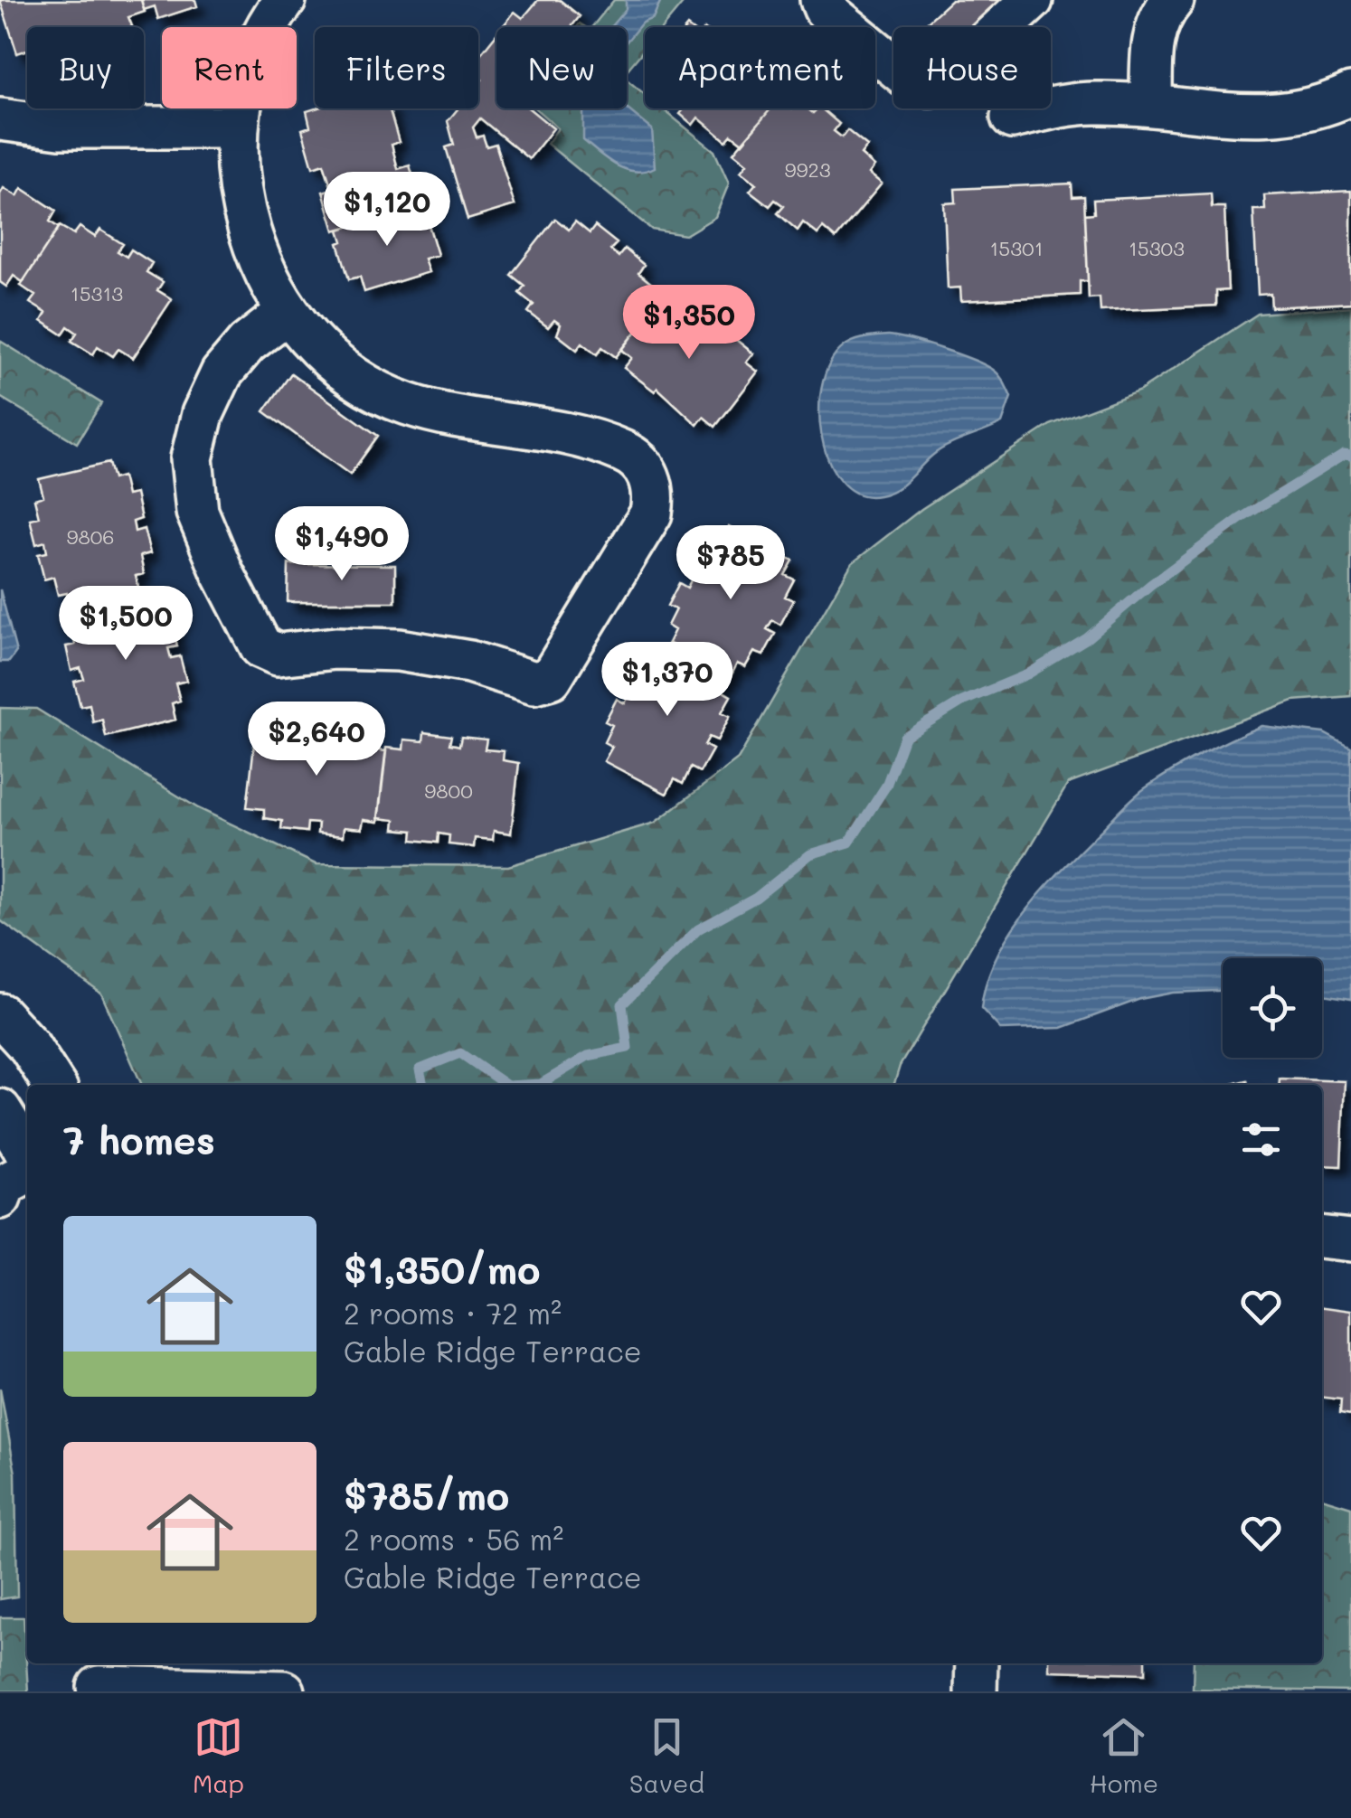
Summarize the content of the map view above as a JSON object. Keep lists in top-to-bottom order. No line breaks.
{"house_numbers":["9923","15301","15303","15313","9806","9800"],"page":{"chip":["Buy","Rent","Filters","New","Apartment","House"],"price":["$1,120","$1,350","$1,490","$785","$1,500","$1,370","$2,640"],"heading":"7 homes","list":[{"name":"$1,350/mo","note":"2 rooms · 72 m² · Gable Ridge Terrace"},{"name":"$785/mo","note":"2 rooms · 56 m² · Gable Ridge Terrace"}],"tabs":["Map","Saved","Home"]}}
